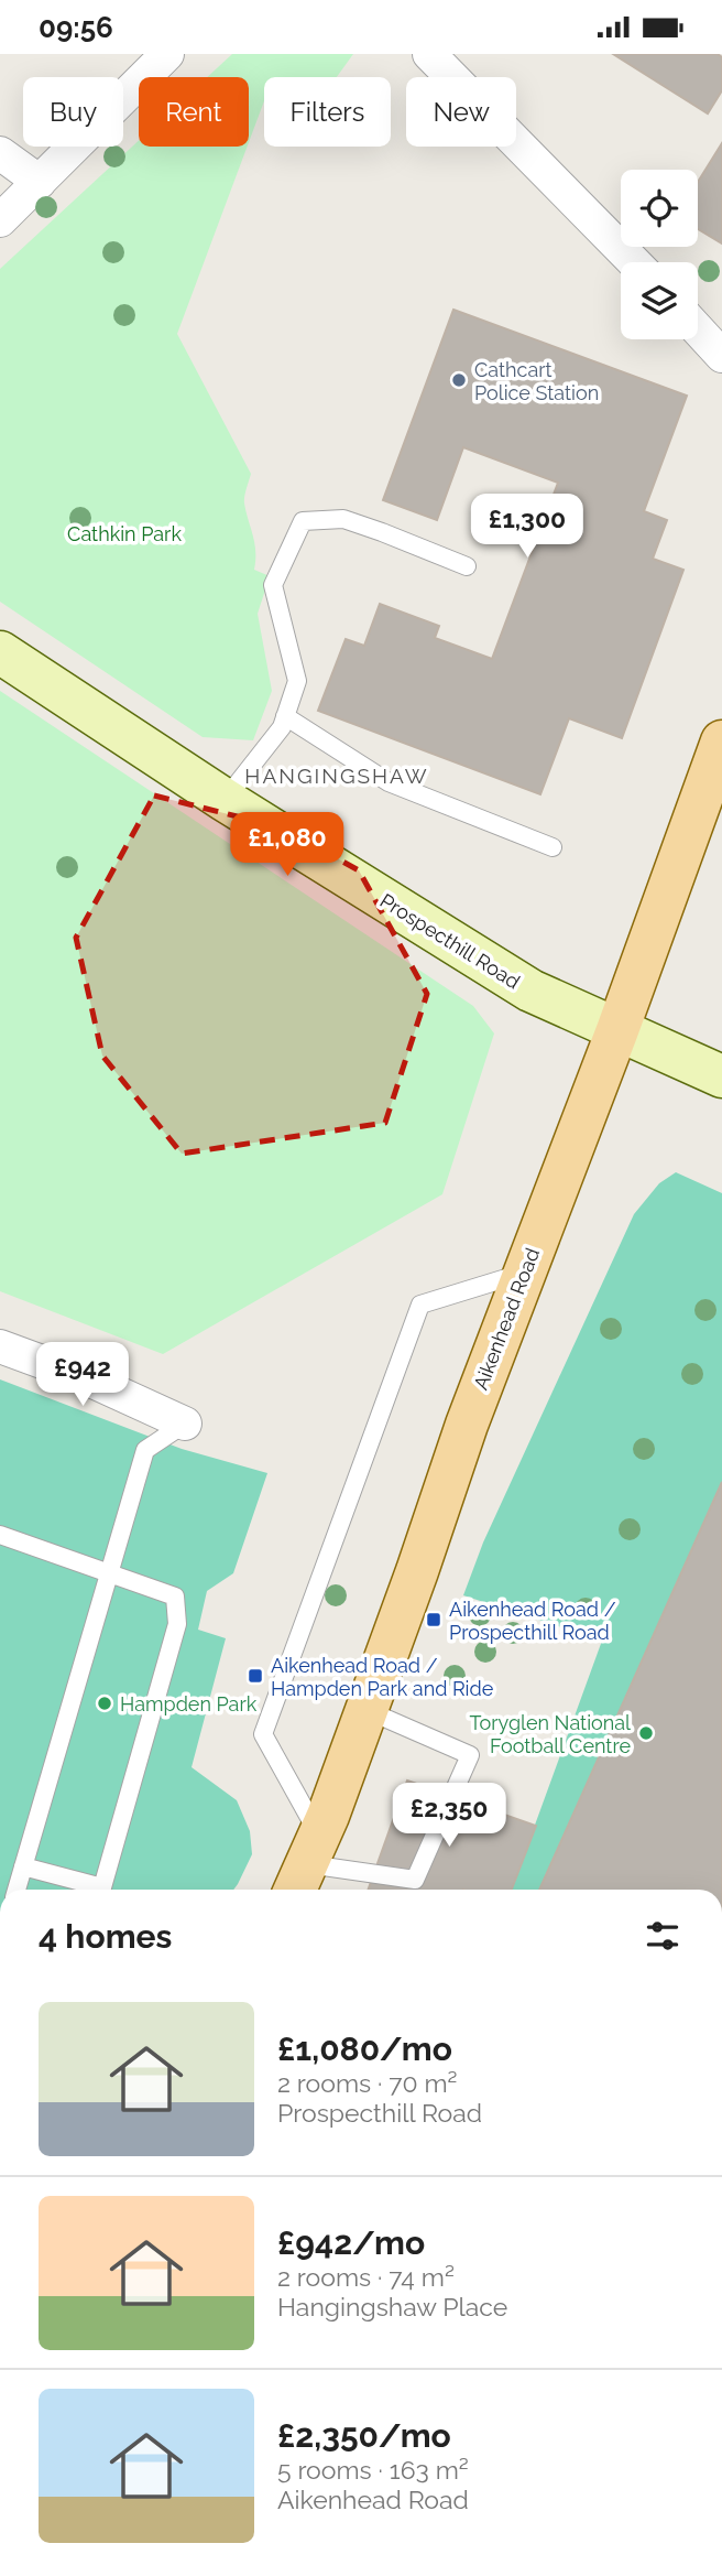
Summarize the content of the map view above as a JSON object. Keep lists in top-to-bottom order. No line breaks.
{"streets":{"main road":["Prospecthill Road","Aikenhead Road"]},"crossings":[["Prospecthill Road","Aikenhead Road"]],"districts":["HANGINGSHAW"],"parks":["Cathkin Park"],"places":{"other":["Cathcart Police Station","Hampden Park","Toryglen National Football Centre"],"transit":["Aikenhead Road / Prospecthill Road","Aikenhead Road / Hampden Park and Ride"]},"page":{"status":"09:56","chip":["Buy","Rent","Filters","New"],"price":["£1,300","£1,080","£942","£2,350"],"heading":"4 homes","list":[{"name":"£1,080/mo","note":"2 rooms · 70 m² · Prospecthill Road"},{"name":"£942/mo","note":"2 rooms · 74 m² · Hangingshaw Place"},{"name":"£2,350/mo","note":"5 rooms · 163 m² · Aikenhead Road"}]}}
